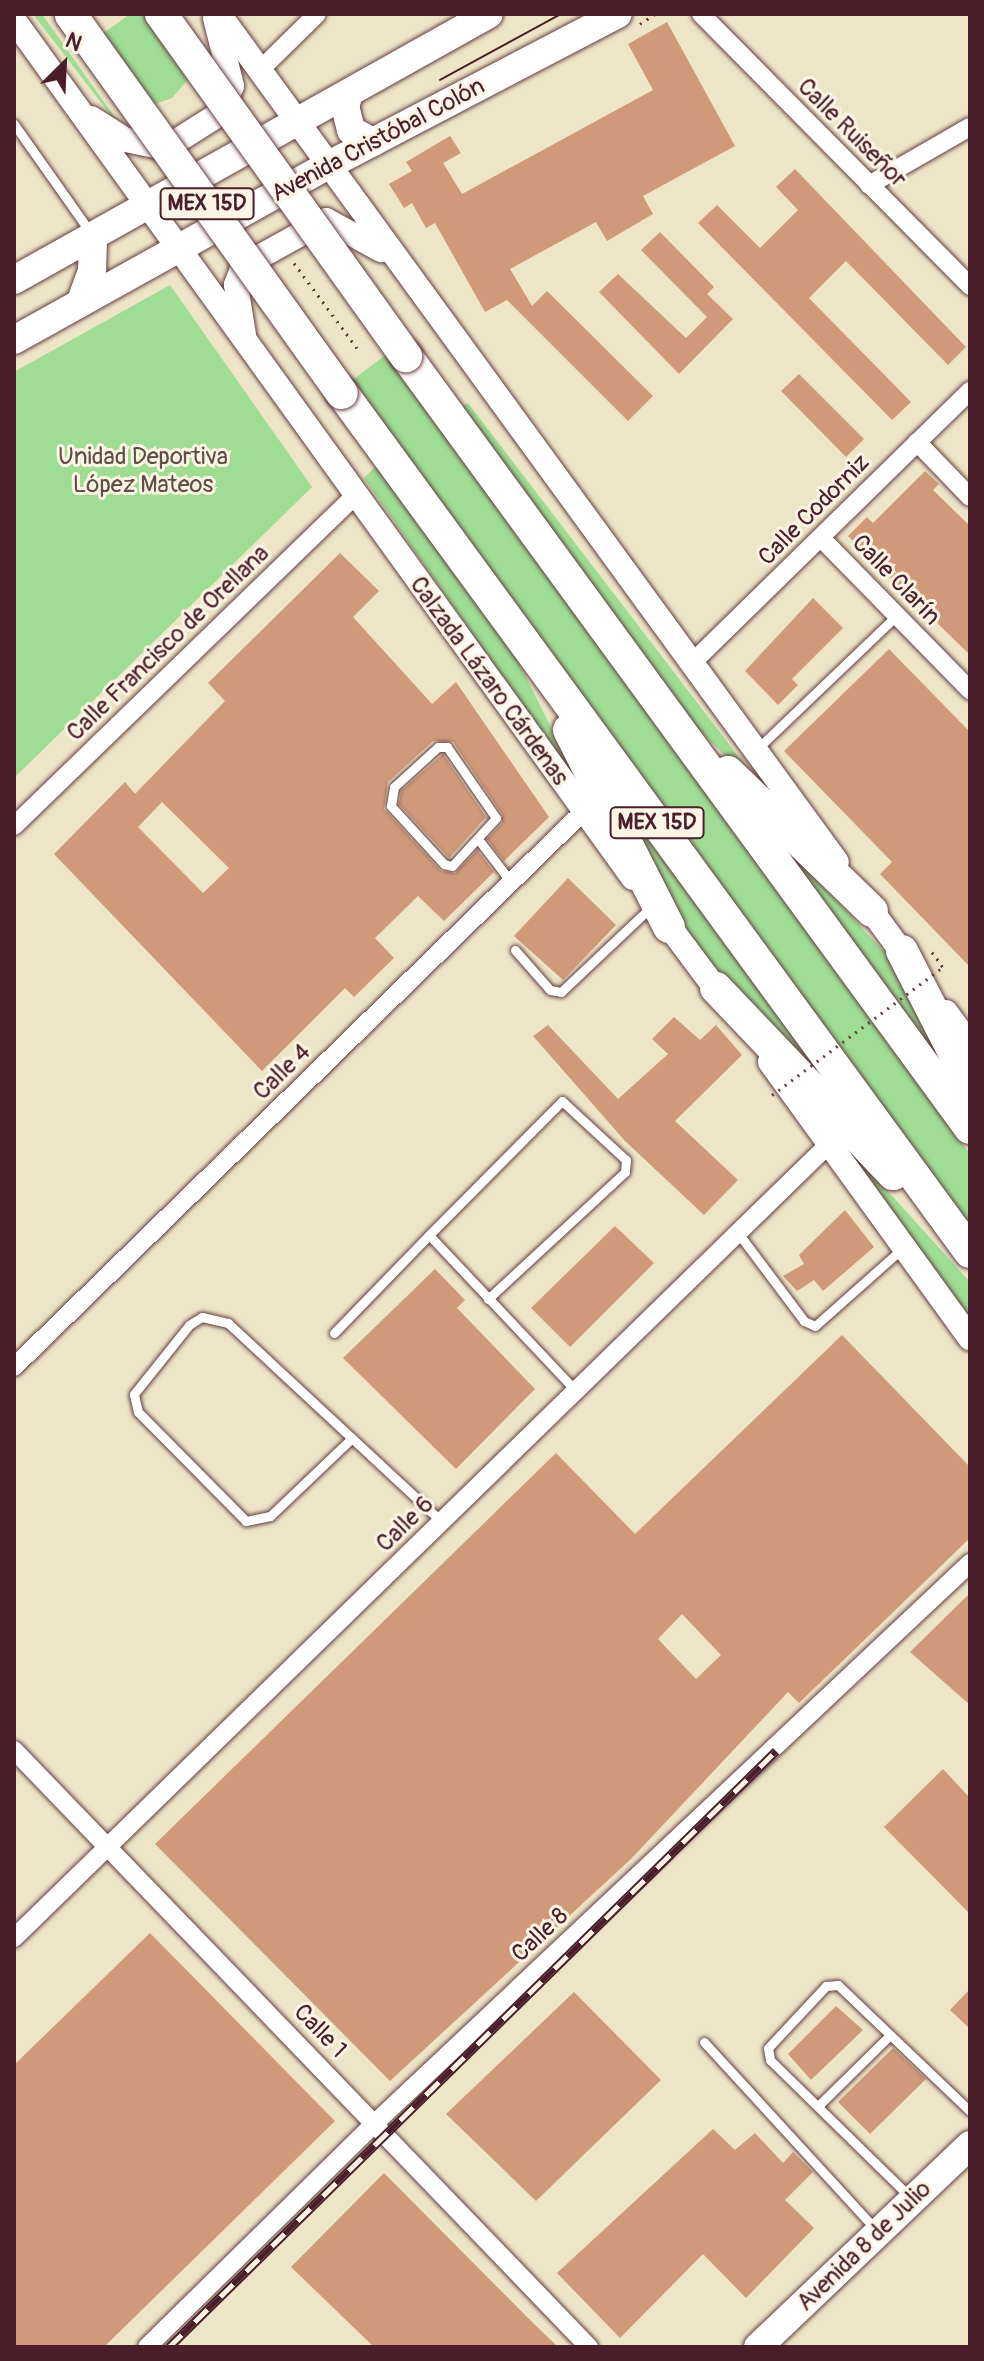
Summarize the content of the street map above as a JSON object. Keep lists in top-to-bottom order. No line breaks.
{"streets":{"highway":["MEX 15D"],"main road":["Avenida Cristóbal Colón","Calzada Lázaro Cárdenas","Avenida 8 de Julio"],"street":["Calle Ruiseñor","Calle Codorniz","Calle Clarín","Calle Francisco de Orellana","Calle 4","Calle 6","Calle 8","Calle 1"]},"crossings":[["Avenida Cristóbal Colón","Calzada Lázaro Cárdenas"],["Calle Codorniz","Calle Clarín"],["Calle Francisco de Orellana","Calzada Lázaro Cárdenas"],["Calzada Lázaro Cárdenas","Calle 4"],["Calzada Lázaro Cárdenas","Calle 6"],["Calle 6","Calle 1"],["Calle 8","Calle 1"]],"parks":["Unidad Deportiva López Mateos"],"north":"top right"}
